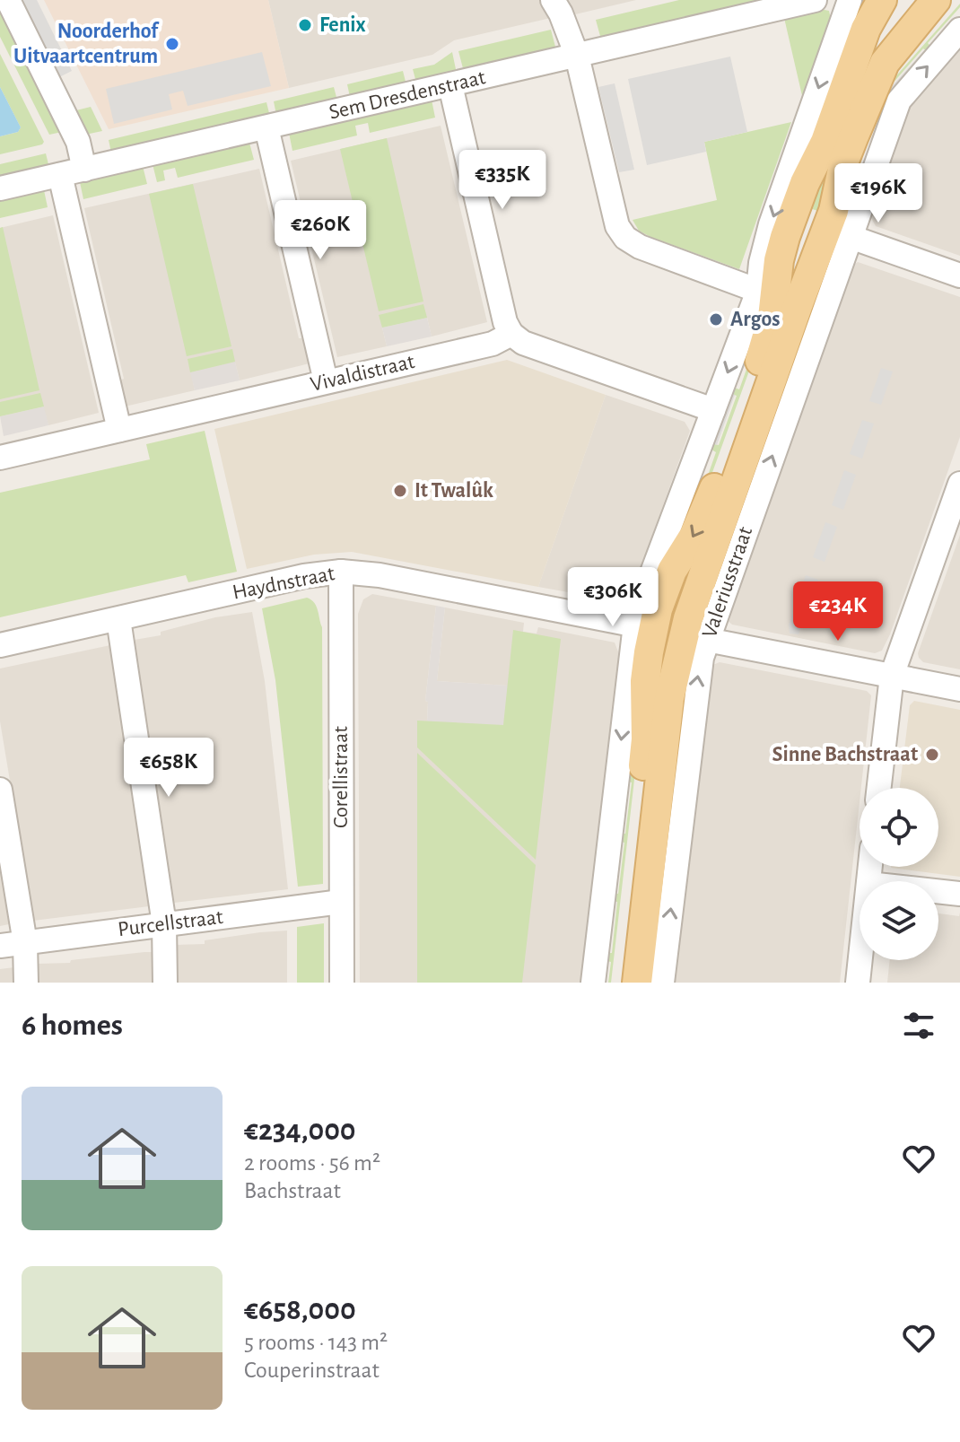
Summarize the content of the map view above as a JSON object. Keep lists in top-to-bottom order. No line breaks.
{"streets":{"main road":["Valeriusstraat"],"street":["Sem Dresdenstraat","Vivaldistraat","Haydnstraat","Corellistraat","Purcellstraat"]},"crossings":[["Valeriusstraat","Haydnstraat"],["Haydnstraat","Corellistraat"],["Corellistraat","Purcellstraat"]],"places":["Fenix","Noorderhof Uitvaartcentrum","Argos","It Twalûk","Sinne Bachstraat"],"page":{"price":["€335K","€196K","€260K","€306K","€234K","€658K"],"heading":"6 homes","list":[{"name":"€234,000","note":"2 rooms · 56 m² · Bachstraat"},{"name":"€658,000","note":"5 rooms · 143 m² · Couperinstraat"}]}}
